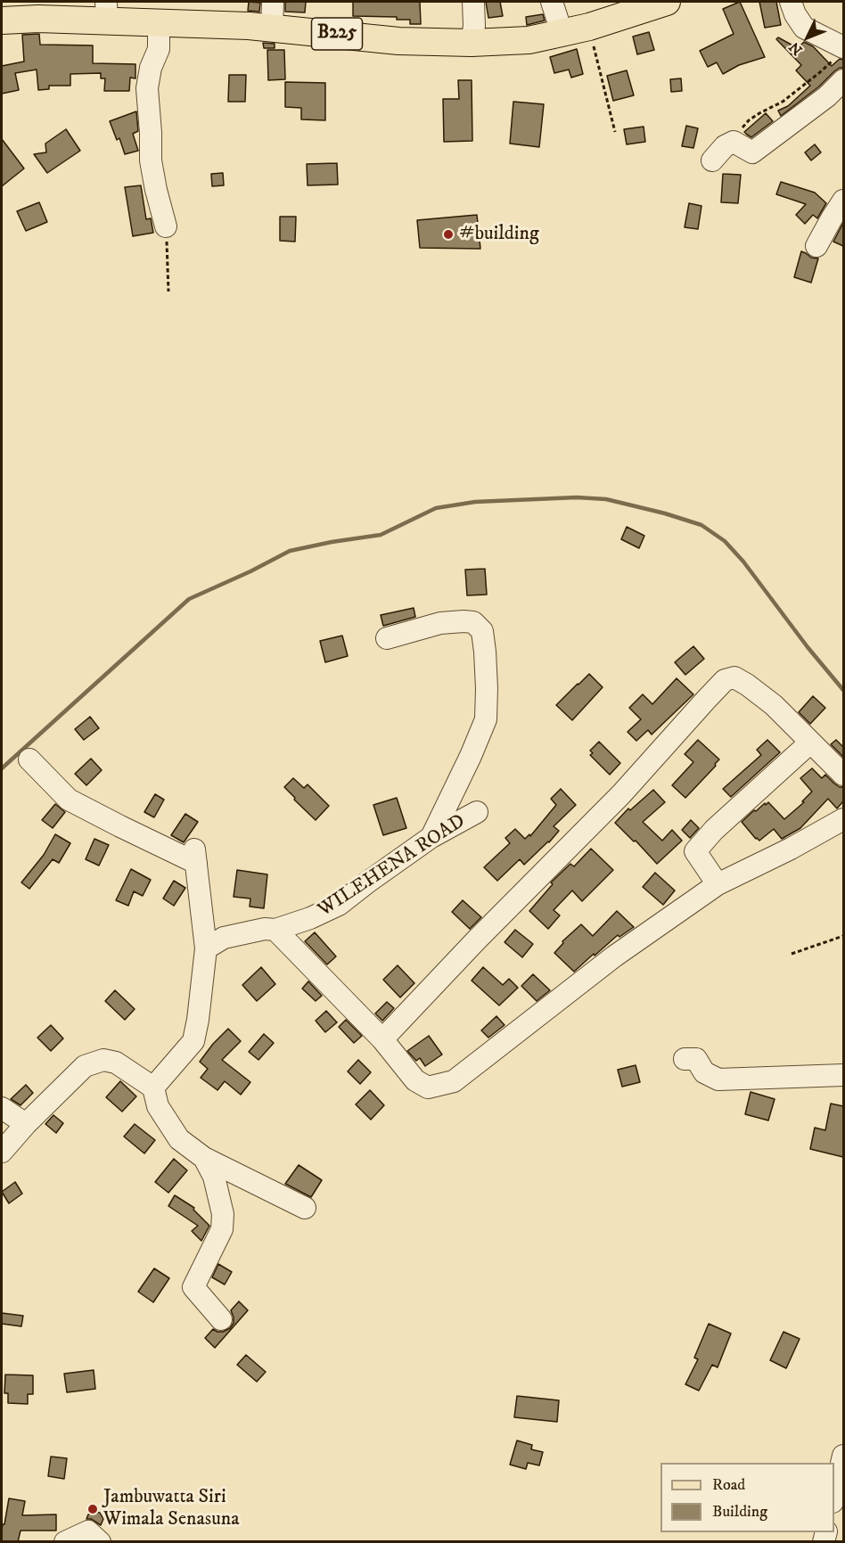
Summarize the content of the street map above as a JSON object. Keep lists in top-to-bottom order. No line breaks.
{"streets":{"main road":["B225"],"street":["WILEHENA ROAD"]},"places":["#building","Jambuwatta Siri Wimala Senasuna"],"legend":["Road","Building"],"north":"bottom left"}
